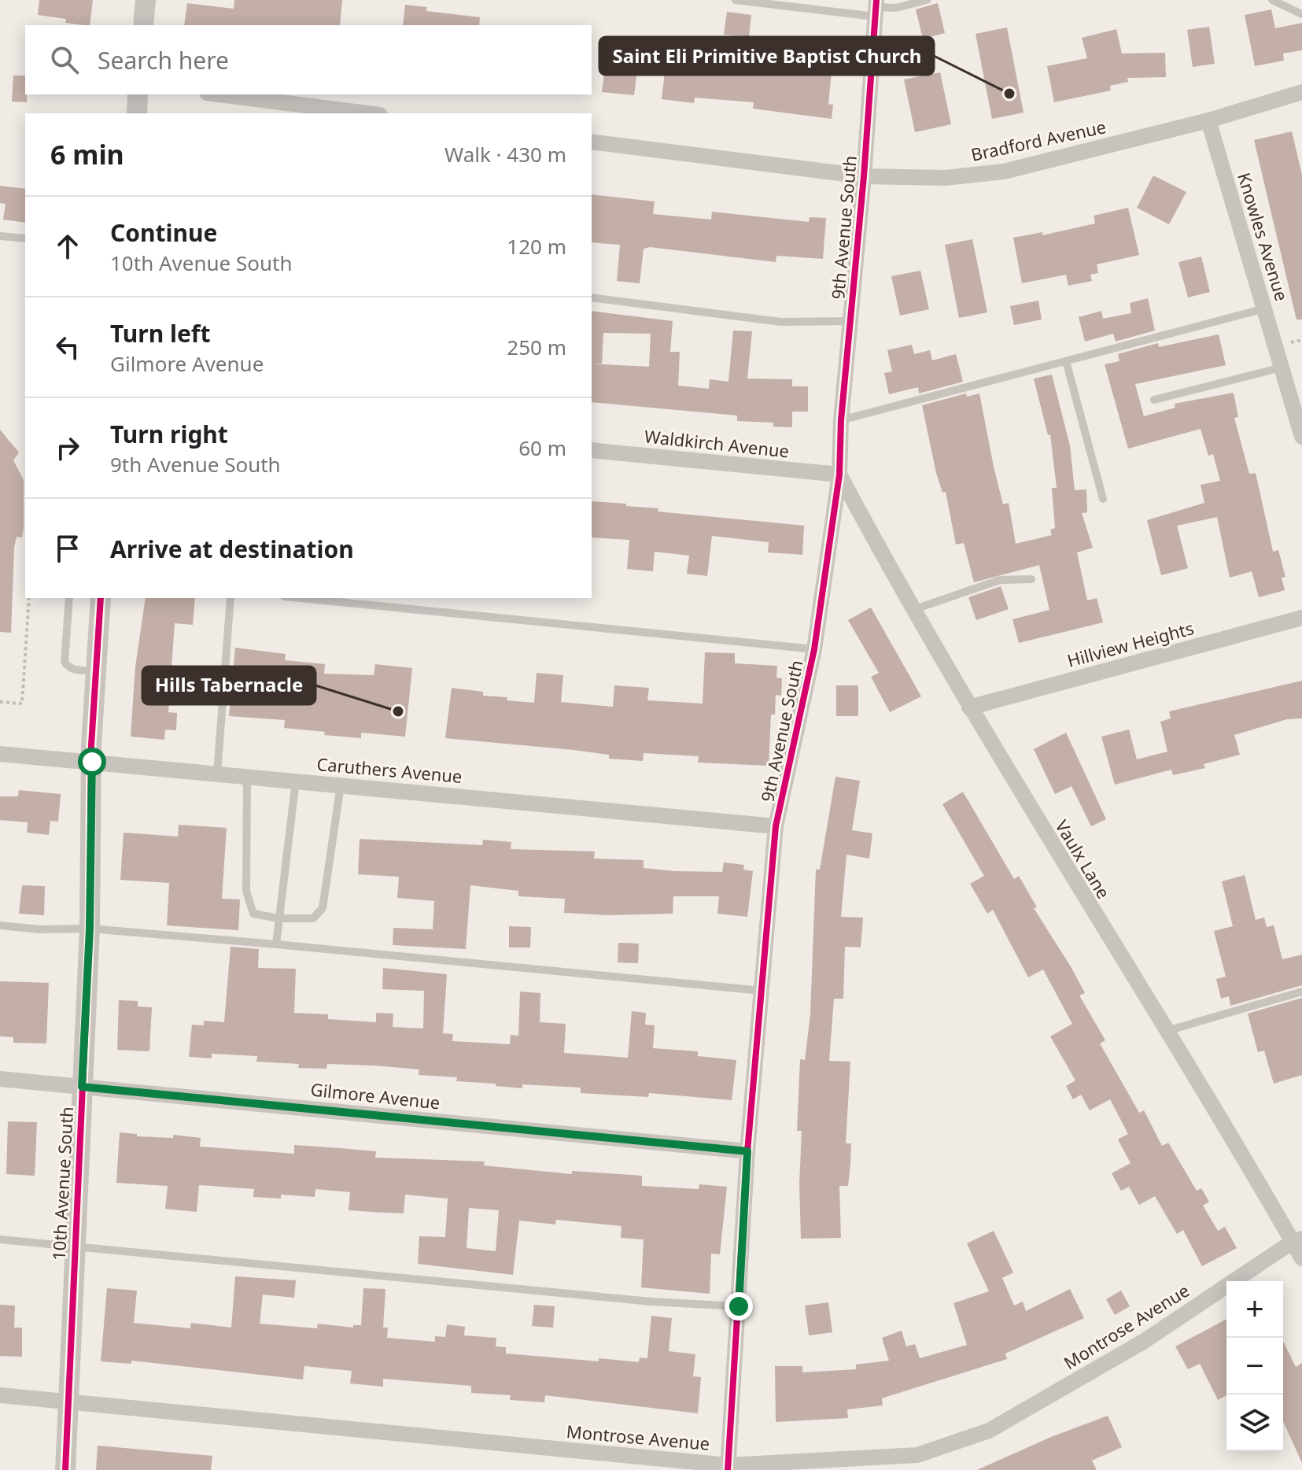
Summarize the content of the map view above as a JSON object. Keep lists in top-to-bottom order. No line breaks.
{"streets":{"street":["Bradford Avenue","9th Avenue South","Knowles Avenue","Waldkirch Avenue","Hillview Heights","Caruthers Avenue","Vaulx Lane","Gilmore Avenue","10th Avenue South","Montrose Avenue"]},"crossings":[["Bradford Avenue","9th Avenue South"],["Bradford Avenue","Knowles Avenue"],["9th Avenue South","Waldkirch Avenue"],["9th Avenue South","Caruthers Avenue"],["9th Avenue South","Vaulx Lane"],["9th Avenue South","Gilmore Avenue"],["9th Avenue South","Montrose Avenue"],["Waldkirch Avenue","Vaulx Lane"],["Hillview Heights","Vaulx Lane"],["Caruthers Avenue","10th Avenue South"],["Vaulx Lane","Montrose Avenue"],["Gilmore Avenue","10th Avenue South"],["10th Avenue South","Montrose Avenue"]],"places":["Saint Eli Primitive Baptist Church","Hills Tabernacle"],"page":{"search":"Search here","heading":["6 min","Walk · 430 m"],"list":[["Continue","10th Avenue South","120 m"],["Turn left","Gilmore Avenue","250 m"],["Turn right","9th Avenue South","60 m"],"Arrive at destination"],"map_buttons":["+","−"]}}
